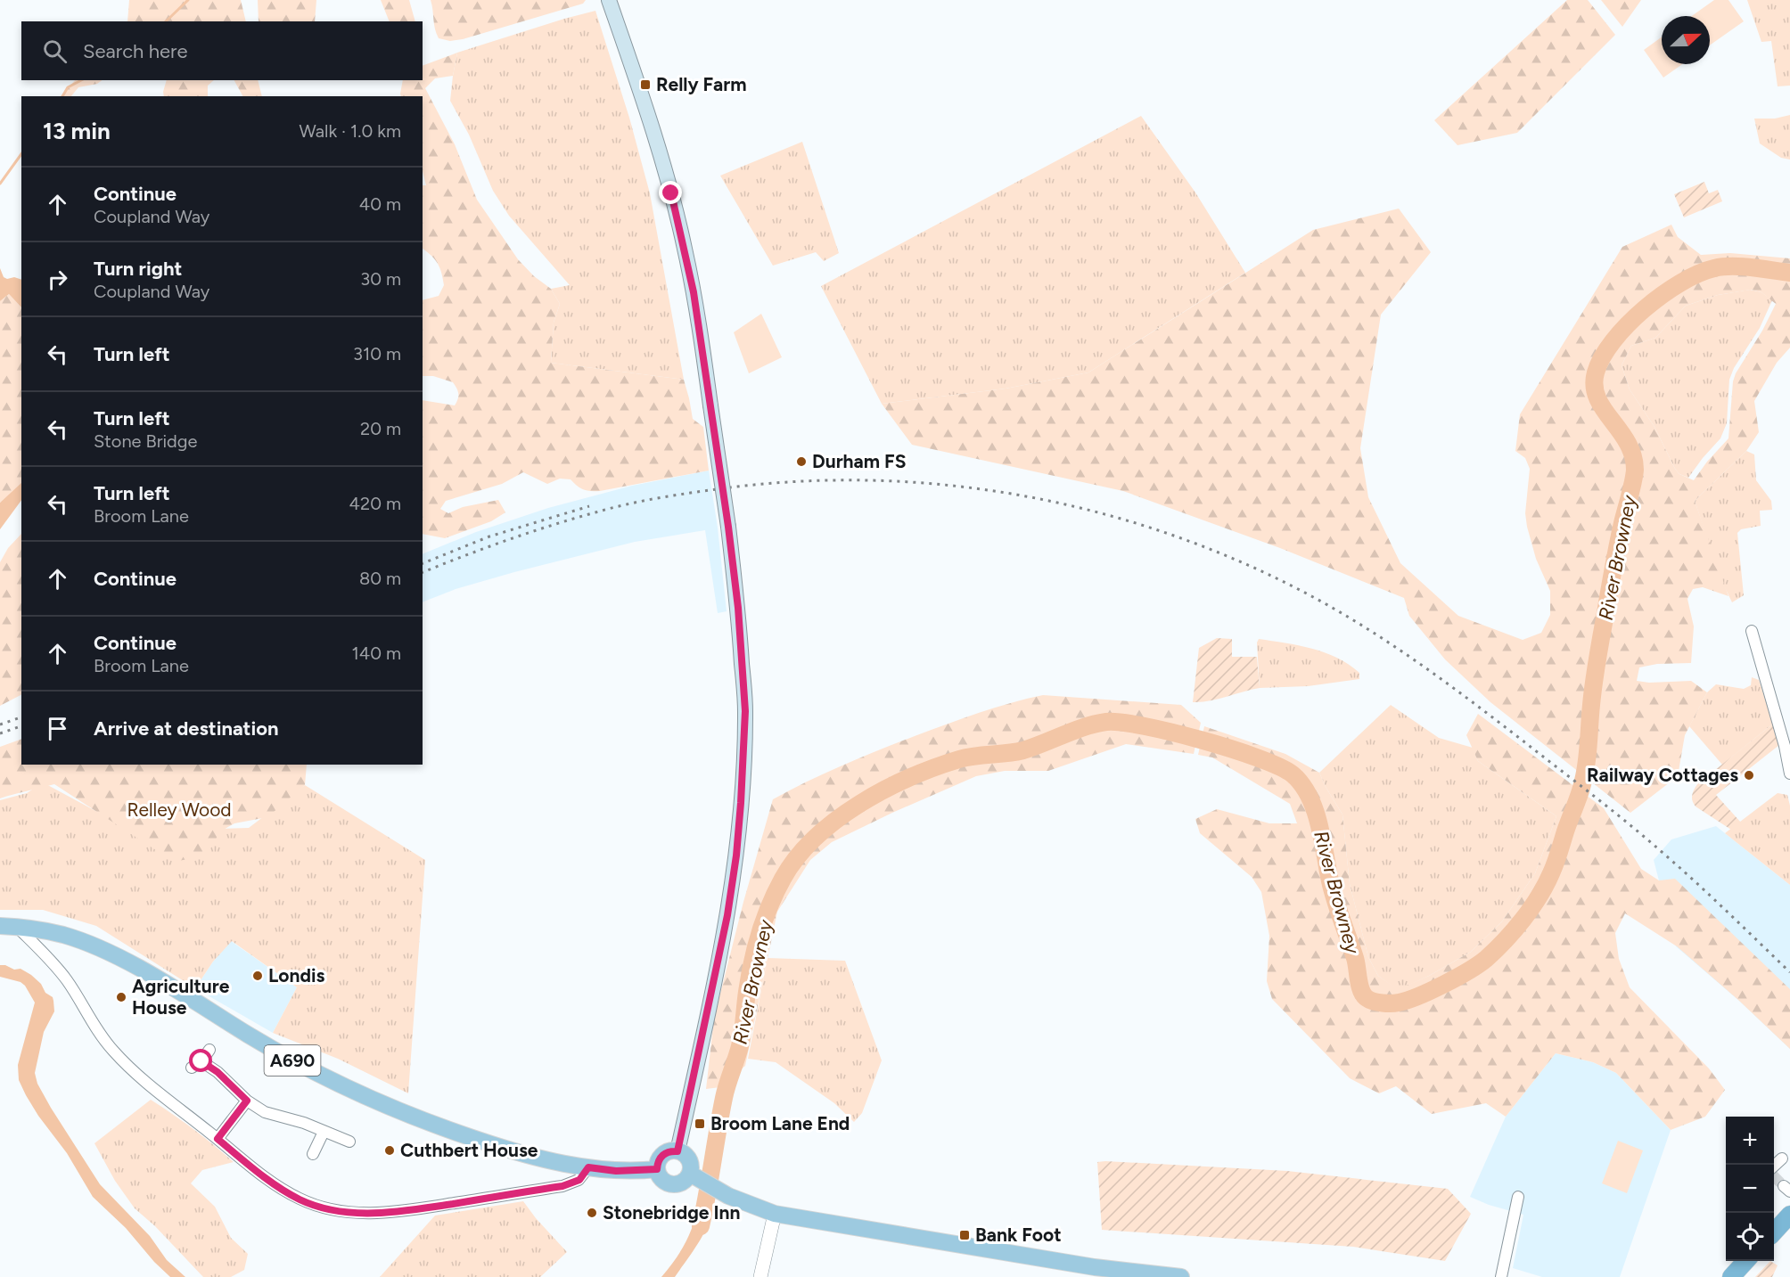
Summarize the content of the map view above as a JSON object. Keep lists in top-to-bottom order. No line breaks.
{"streets":{"main road":["A690"]},"water":["River Browney"],"parks":["Relley Wood"],"places":{"transit":["Relly Farm","Broom Lane End","Bank Foot"],"other":["Durham FS","Railway Cottages","Londis","Agriculture House","Cuthbert House","Stonebridge Inn"]},"north":"right","page":{"search":"Search here","heading":["13 min","Walk · 1.0 km"],"list":[["Continue","Coupland Way","40 m"],["Turn right","Coupland Way","30 m"],["Turn left","310 m"],["Turn left","Stone Bridge","20 m"],["Turn left","Broom Lane","420 m"],["Continue","80 m"],["Continue","Broom Lane","140 m"],"Arrive at destination"],"map_buttons":["+","−"]}}
